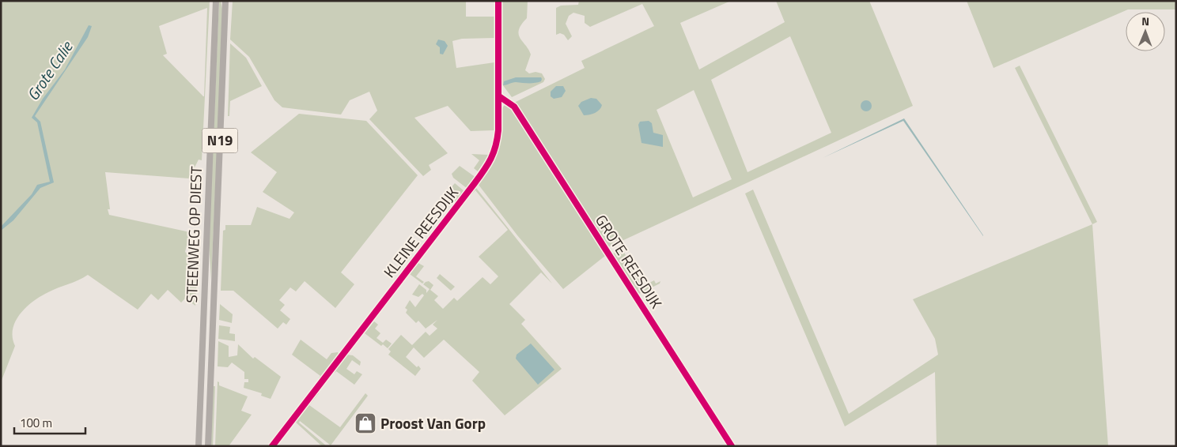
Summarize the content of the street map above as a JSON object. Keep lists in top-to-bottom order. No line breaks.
{"streets":{"main road":["N19","STEENWEG OP DIEST"],"street":["KLEINE REESDIJK","GROTE REESDIJK"]},"crossings":[["KLEINE REESDIJK","GROTE REESDIJK"]],"water":["Grote Calie"],"places":{"shop":["Proost Van Gorp"]},"scale_bar":"100 m","north":"top"}
